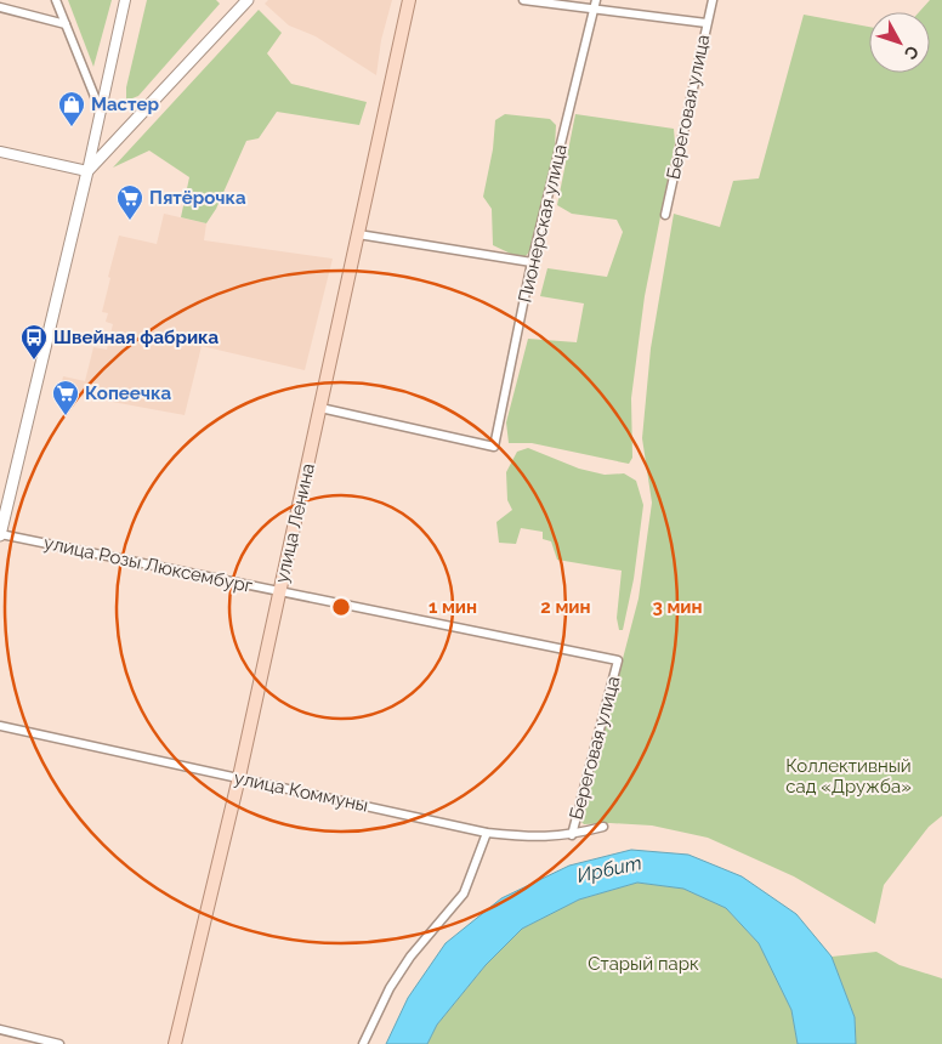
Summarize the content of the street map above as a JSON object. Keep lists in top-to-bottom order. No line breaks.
{"streets":{"main road":["улица Ленина"],"street":["Береговая улица","Пионерская улица","улица Розы Люксембург","улица Коммуны"]},"crossings":[["Береговая улица","улица Розы Люксембург"],["Береговая улица","улица Коммуны"],["Пионерская улица","улица Ленина"],["улица Ленина","улица Розы Люксембург"],["улица Ленина","улица Коммуны"]],"water":["Ирбит"],"parks":["Коллективный сад «Дружба»","Старый парк"],"places":{"shop":["Мастер"],"supermarket":["Пятёрочка","Копеечка"],"bus stop":["Швейная фабрика"]},"north":"bottom right","rings":["1 мин","2 мин","3 мин"]}
